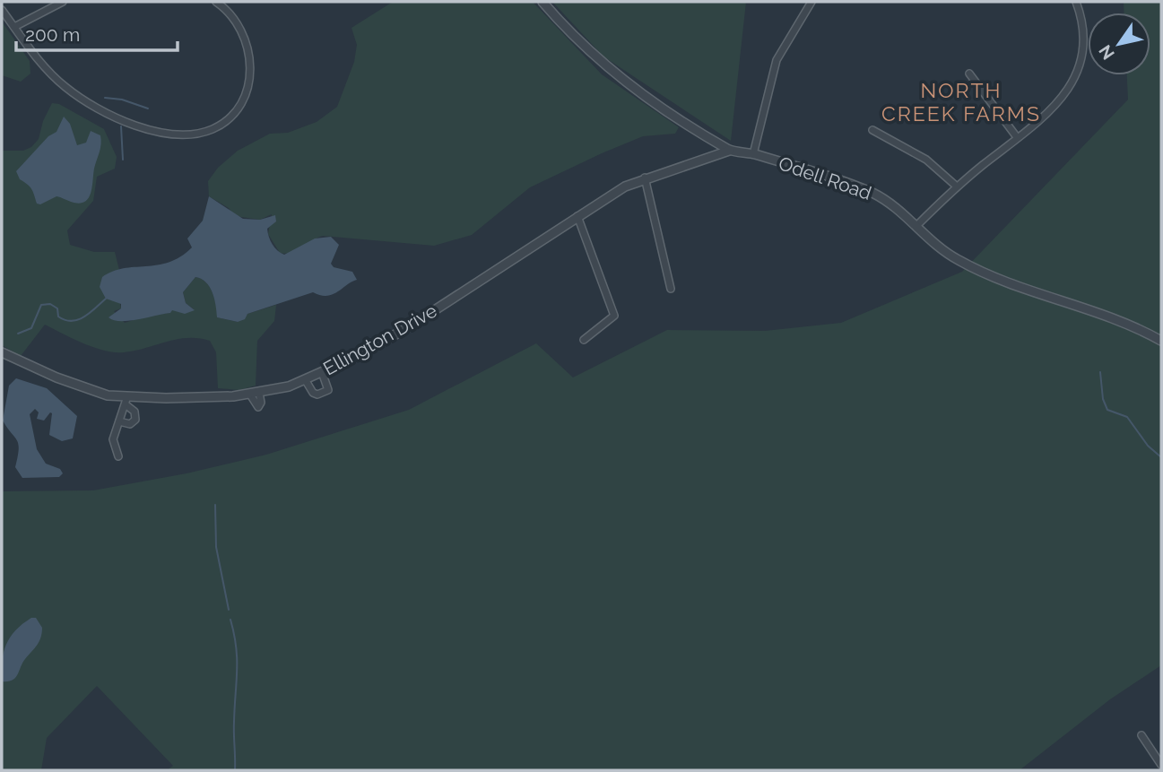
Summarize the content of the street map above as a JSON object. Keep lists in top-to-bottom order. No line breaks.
{"streets":{"street":["Odell Road","Ellington Drive"]},"crossings":[["Odell Road","Ellington Drive"]],"districts":["NORTH CREEK FARMS"],"scale_bar":"200 m","north":"bottom left"}
